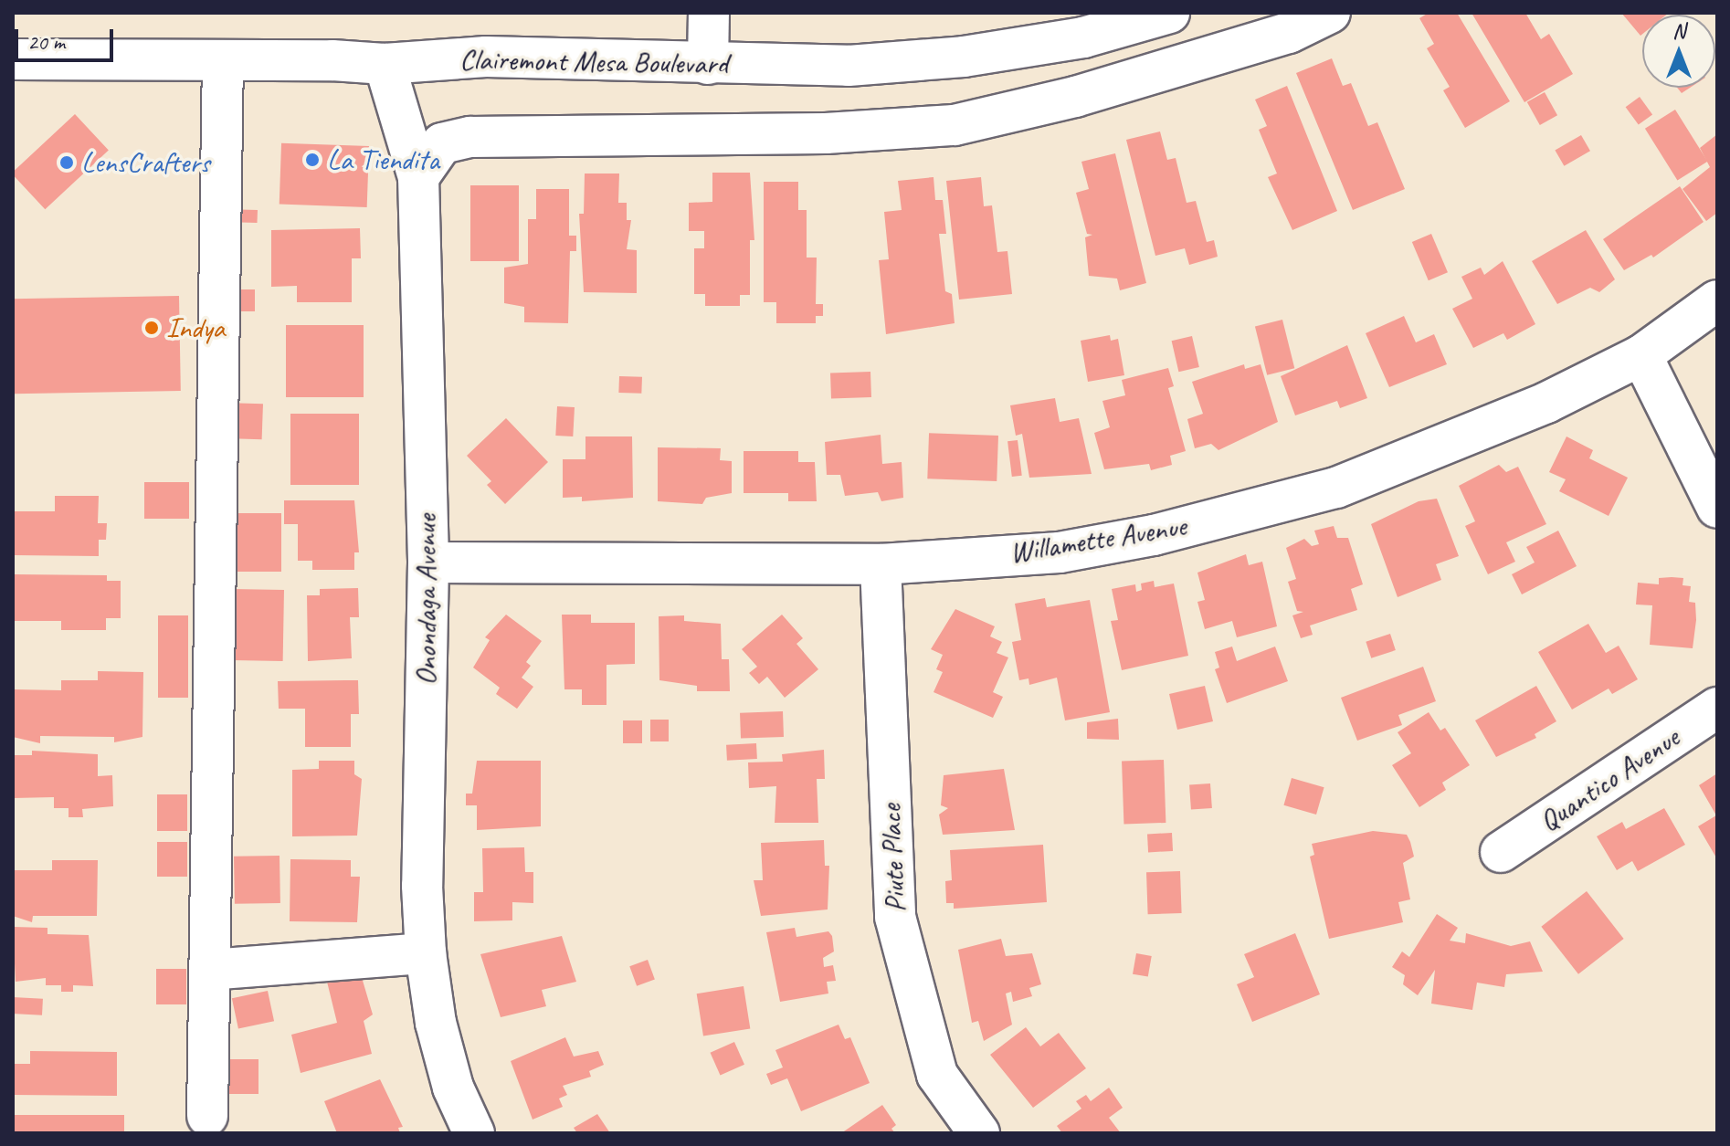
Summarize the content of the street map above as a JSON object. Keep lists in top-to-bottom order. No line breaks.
{"streets":{"street":["Clairemont Mesa Boulevard","Willamette Avenue","Onondaga Avenue","Quantico Avenue","Piute Place"]},"crossings":[["Clairemont Mesa Boulevard","Onondaga Avenue"],["Willamette Avenue","Onondaga Avenue"],["Willamette Avenue","Piute Place"]],"places":["La Tiendita","LensCrafters","Indya"],"scale_bar":"20 m","north":"top"}
